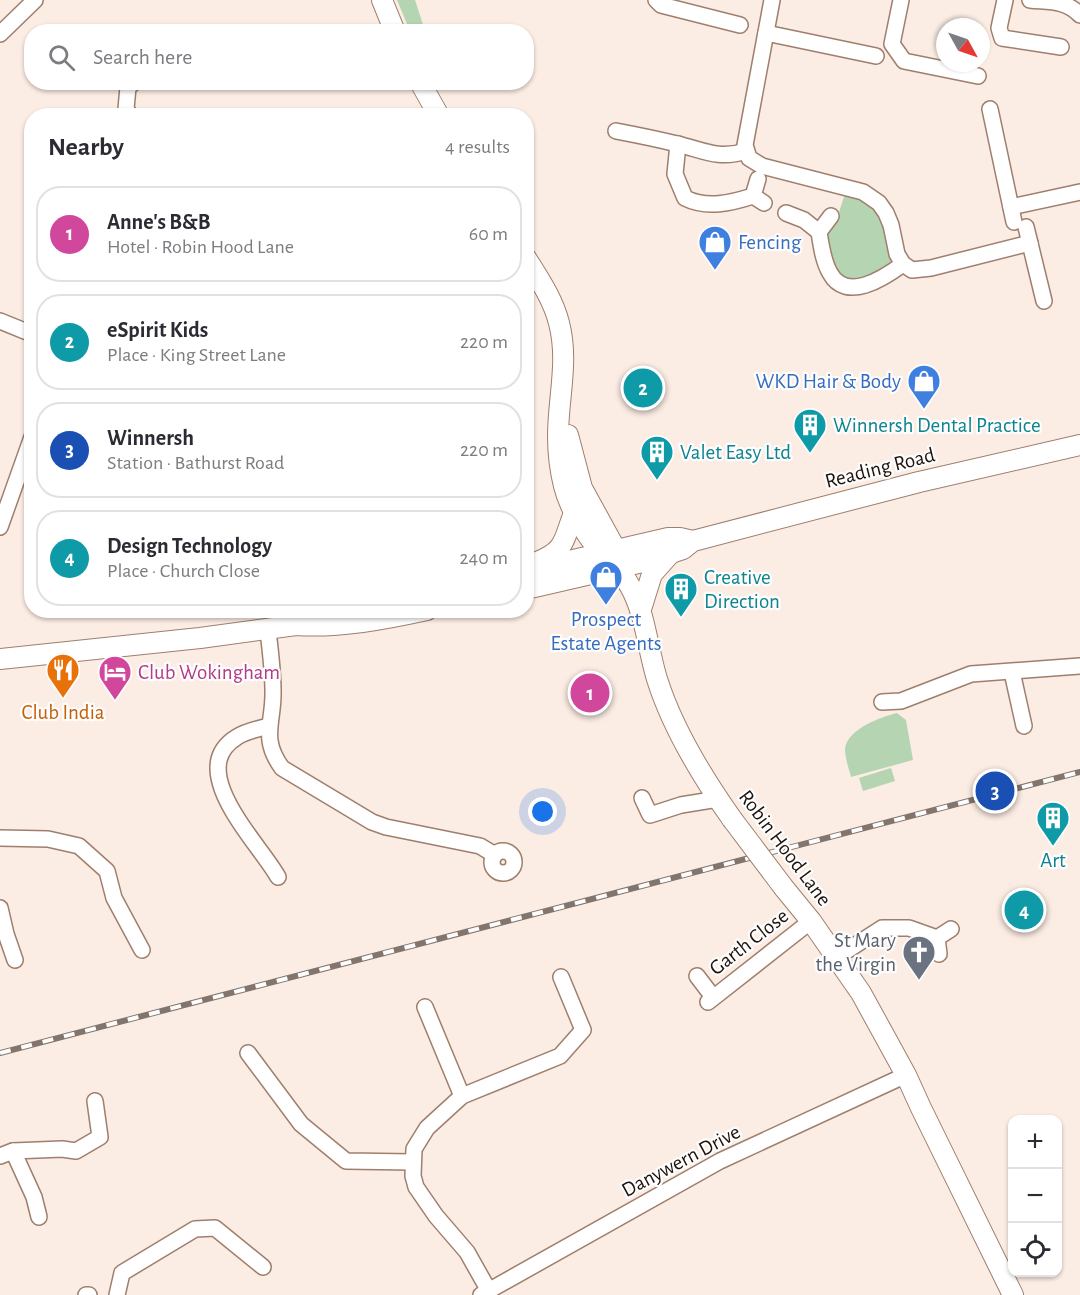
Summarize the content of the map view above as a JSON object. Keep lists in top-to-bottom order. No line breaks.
{"streets":{"main road":["Reading Road","Robin Hood Lane"],"street":["Garth Close","Danywern Drive"]},"crossings":[["Reading Road","Robin Hood Lane"],["Robin Hood Lane","Garth Close"],["Robin Hood Lane","Danywern Drive"]],"places":{"shop":["Fencing","WKD Hair & Body","Prospect Estate Agents"],"building":["Winnersh Dental Practice","Valet Easy Ltd","Creative Direction","Art"],"restaurant":["Club India"],"hotel":["Club Wokingham"],"church":["St Mary the Virgin"]},"north":"bottom right","page":{"search":"Search here","heading":["Nearby","4 results"],"list":[{"mark":"1","name":"Anne's B&B","note":"Hotel · Robin Hood Lane","value":"60 m"},{"mark":"2","name":"eSpirit Kids","note":"Place · King Street Lane","value":"220 m"},{"mark":"3","name":"Winnersh","note":"Station · Bathurst Road","value":"220 m"},{"mark":"4","name":"Design Technology","note":"Place · Church Close","value":"240 m"}],"pins":["2","1","3","4"],"map_buttons":["+","−"]}}
